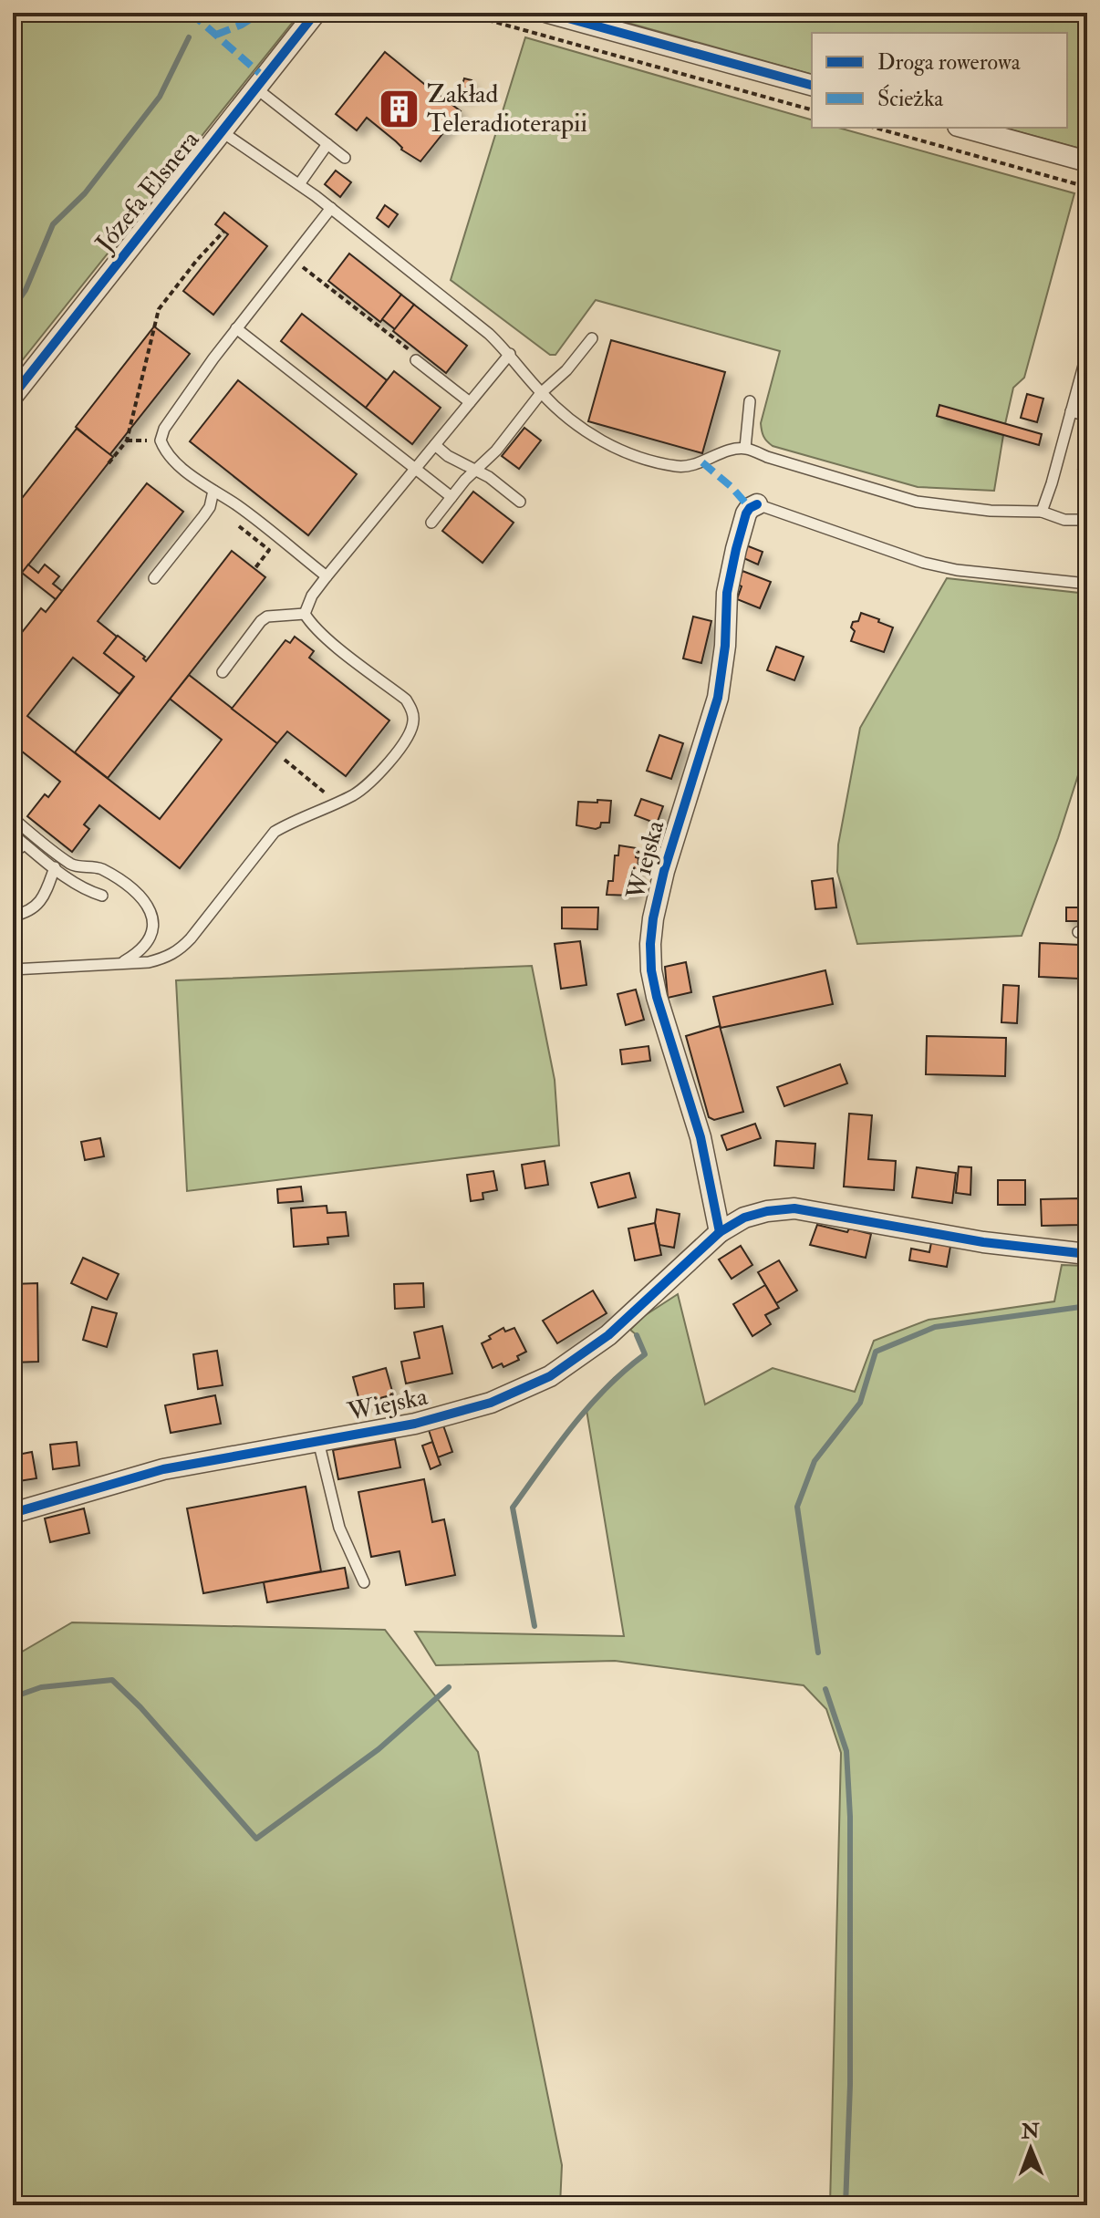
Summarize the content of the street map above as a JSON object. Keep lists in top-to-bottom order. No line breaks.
{"streets":{"street":["Józefa Elsnera","Wiejska"]},"places":{"building":["Zakład Teleradioterapii"]},"legend":["Droga rowerowa","Ścieżka"],"north":"top"}
